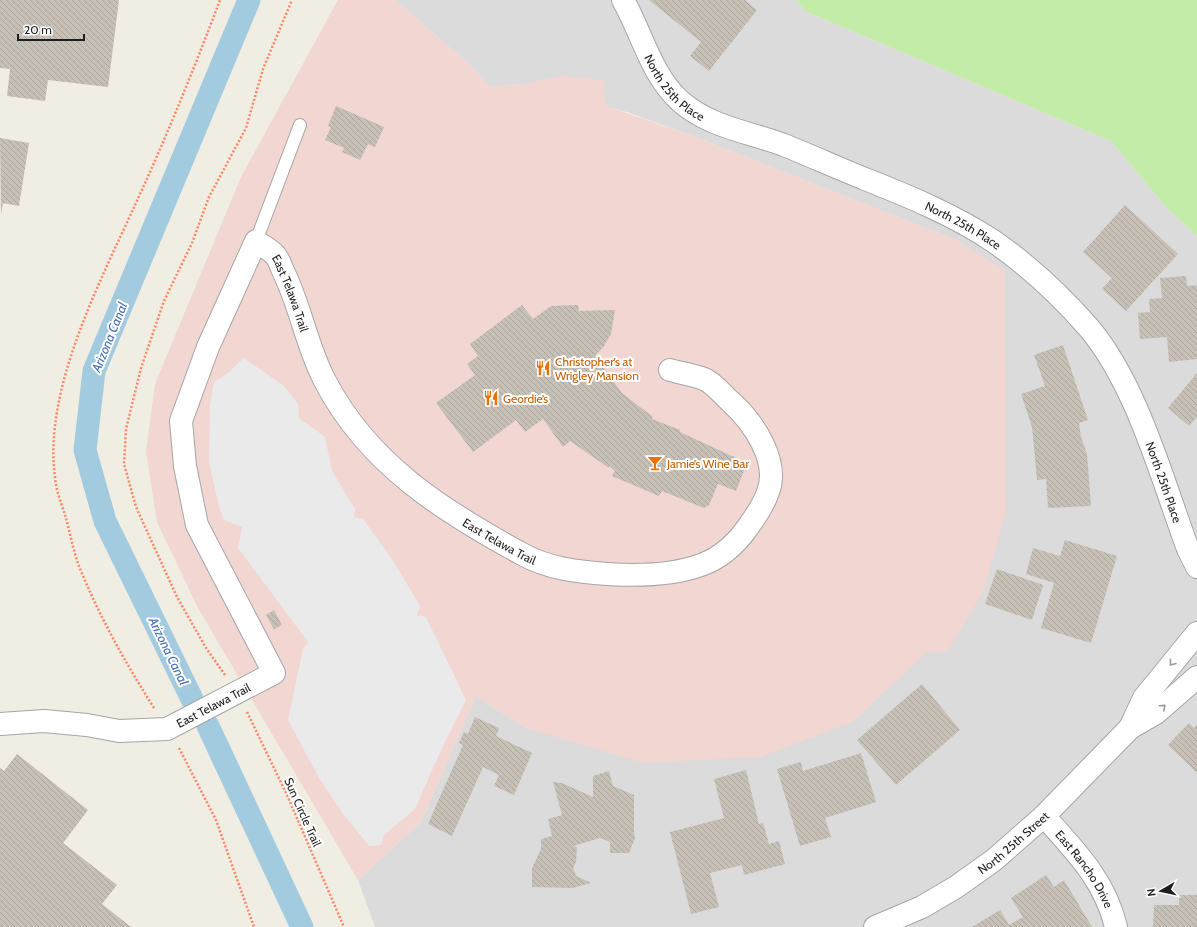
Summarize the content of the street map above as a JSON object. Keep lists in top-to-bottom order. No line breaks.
{"streets":{"street":["North 25th Place","East Telawa Trail","North 25th Street","East Rancho Drive"],"path":["Sun Circle Trail"]},"crossings":[["East Telawa Trail","Sun Circle Trail"],["North 25th Street","East Rancho Drive"]],"water":["Arizona Canal"],"places":{"restaurant":["Christopher’s at Wrigley Mansion","Geordie’s"],"bar":["Jamie’s Wine Bar"]},"scale_bar":"20 m","north":"left"}
